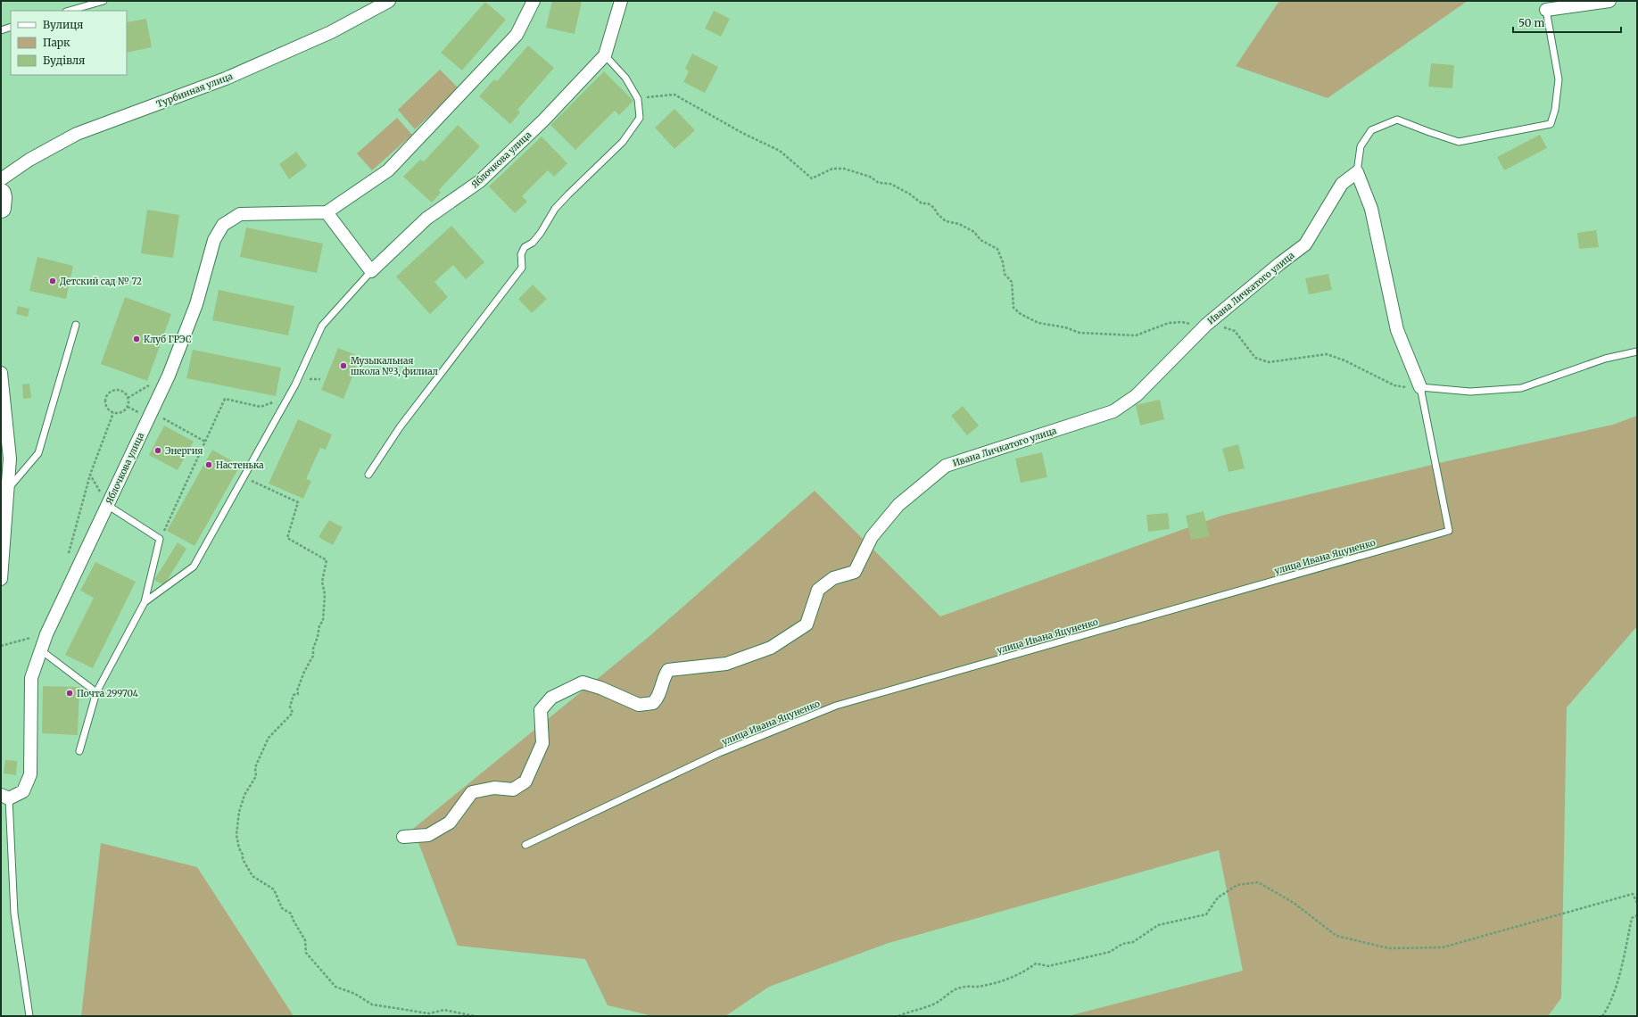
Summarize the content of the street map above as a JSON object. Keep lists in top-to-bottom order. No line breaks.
{"streets":{"street":["Турбинная улица","Яблочкова улица","Ивана Личкатого улица"],"lane":["улица Ивана Яцуненко"]},"places":["Детский сад № 72","Клуб ГРЭС","Музыкальная школа №3, филиал","Энергия","Настенька","Почта 299704"],"legend":["Вулиця","Парк","Будівля"],"scale_bar":"50 m"}
